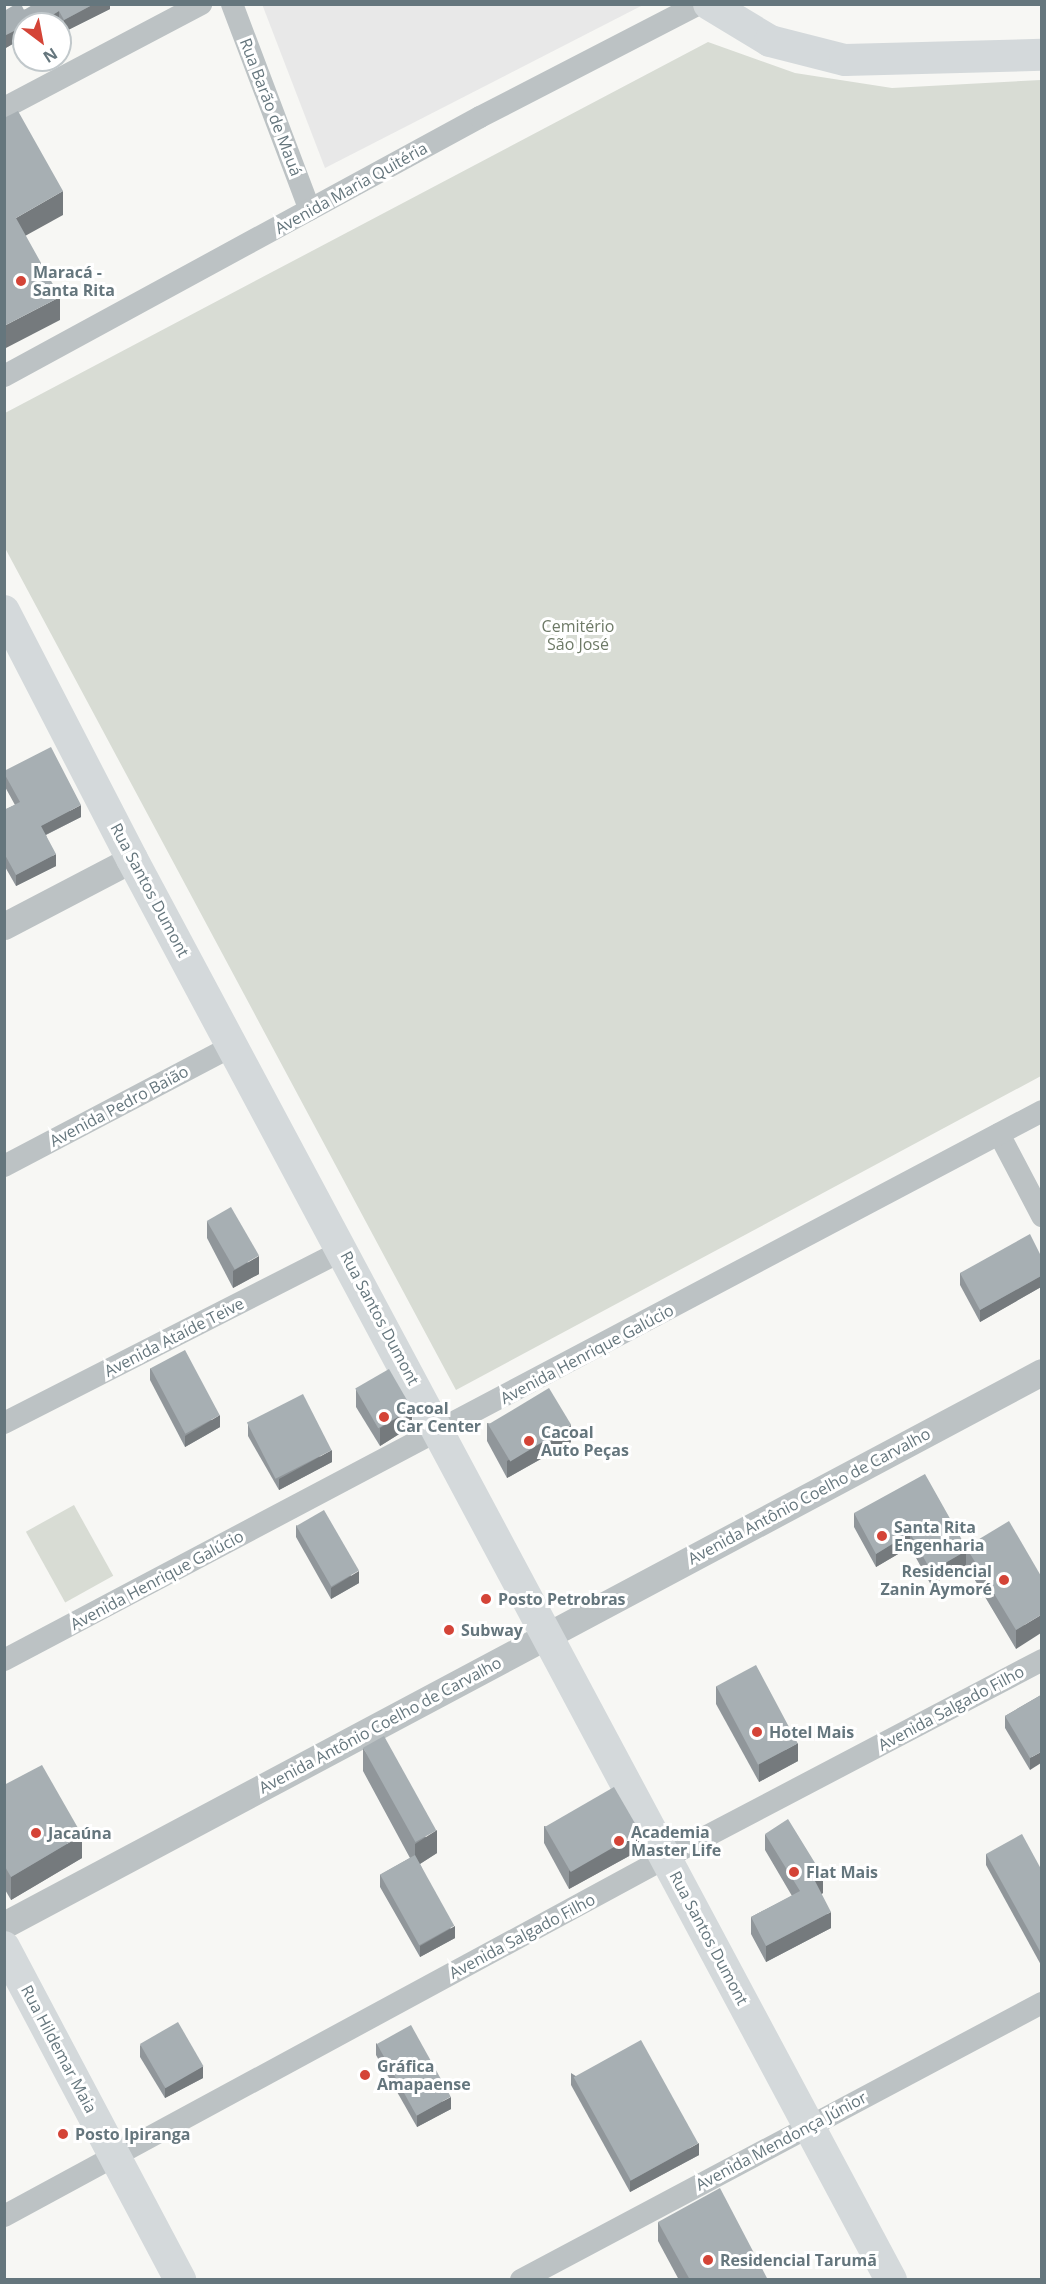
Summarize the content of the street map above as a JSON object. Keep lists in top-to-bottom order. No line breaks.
{"streets":{"main road":["Rua Santos Dumont","Rua Hildemar Maia"],"street":["Rua Barão de Mauá","Avenida Maria Quitéria","Avenida Pedro Baião","Avenida Ataíde Teive","Avenida Henrique Galúcio","Avenida Antônio Coelho de Carvalho","Avenida Salgado Filho","Avenida Mendonça Júnior"]},"crossings":[["Rua Barão de Mauá","Avenida Maria Quitéria"],["Rua Santos Dumont","Avenida Pedro Baião"],["Rua Santos Dumont","Avenida Ataíde Teive"],["Rua Santos Dumont","Avenida Henrique Galúcio"],["Rua Santos Dumont","Avenida Antônio Coelho de Carvalho"],["Rua Santos Dumont","Avenida Salgado Filho"],["Rua Santos Dumont","Avenida Mendonça Júnior"],["Avenida Salgado Filho","Rua Hildemar Maia"]],"parks":["Cemitério São José"],"places":["Maracá - Santa Rita","Cacoal Car Center","Cacoal Auto Peças","Santa Rita Engenharia","Residencial Zanin Aymoré","Posto Petrobras","Subway","Hotel Mais","Jacaúna","Academia Master Life","Flat Mais","Gráfica Amapaense","Posto Ipiranga","Residencial Tarumã"],"north":"bottom right"}
